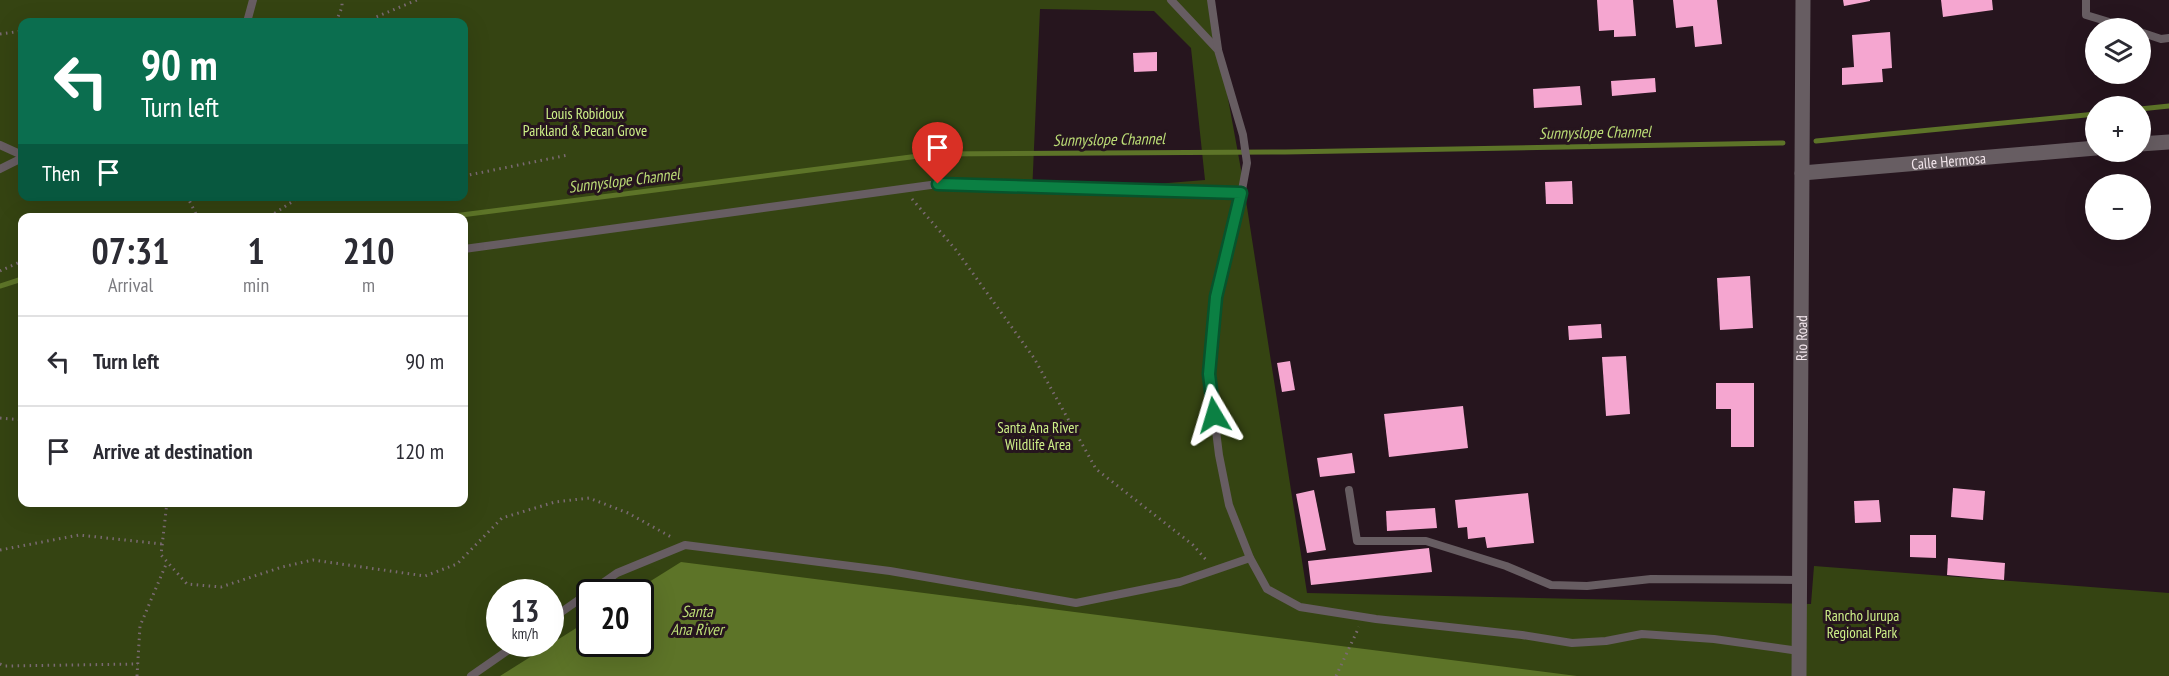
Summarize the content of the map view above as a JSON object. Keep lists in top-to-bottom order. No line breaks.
{"streets":{"street":["Calle Hermosa","Rio Road"]},"crossings":[["Calle Hermosa","Rio Road"]],"water":["Sunnyslope Channel","Santa Ana River"],"parks":["Louis Robidoux Parkland & Pecan Grove","Santa Ana River Wildlife Area","Rancho Jurupa Regional Park"],"page":{"map_buttons":["+","−"],"turn":["90 m","Turn left"],"then":"Then","eta":["07:31","Arrival","1","min","210","m"],"list":[{"name":"Turn left","value":"90 m"},{"name":"Arrive at destination","value":"120 m"}],"speed":"13 km/h","limit":"20"}}
